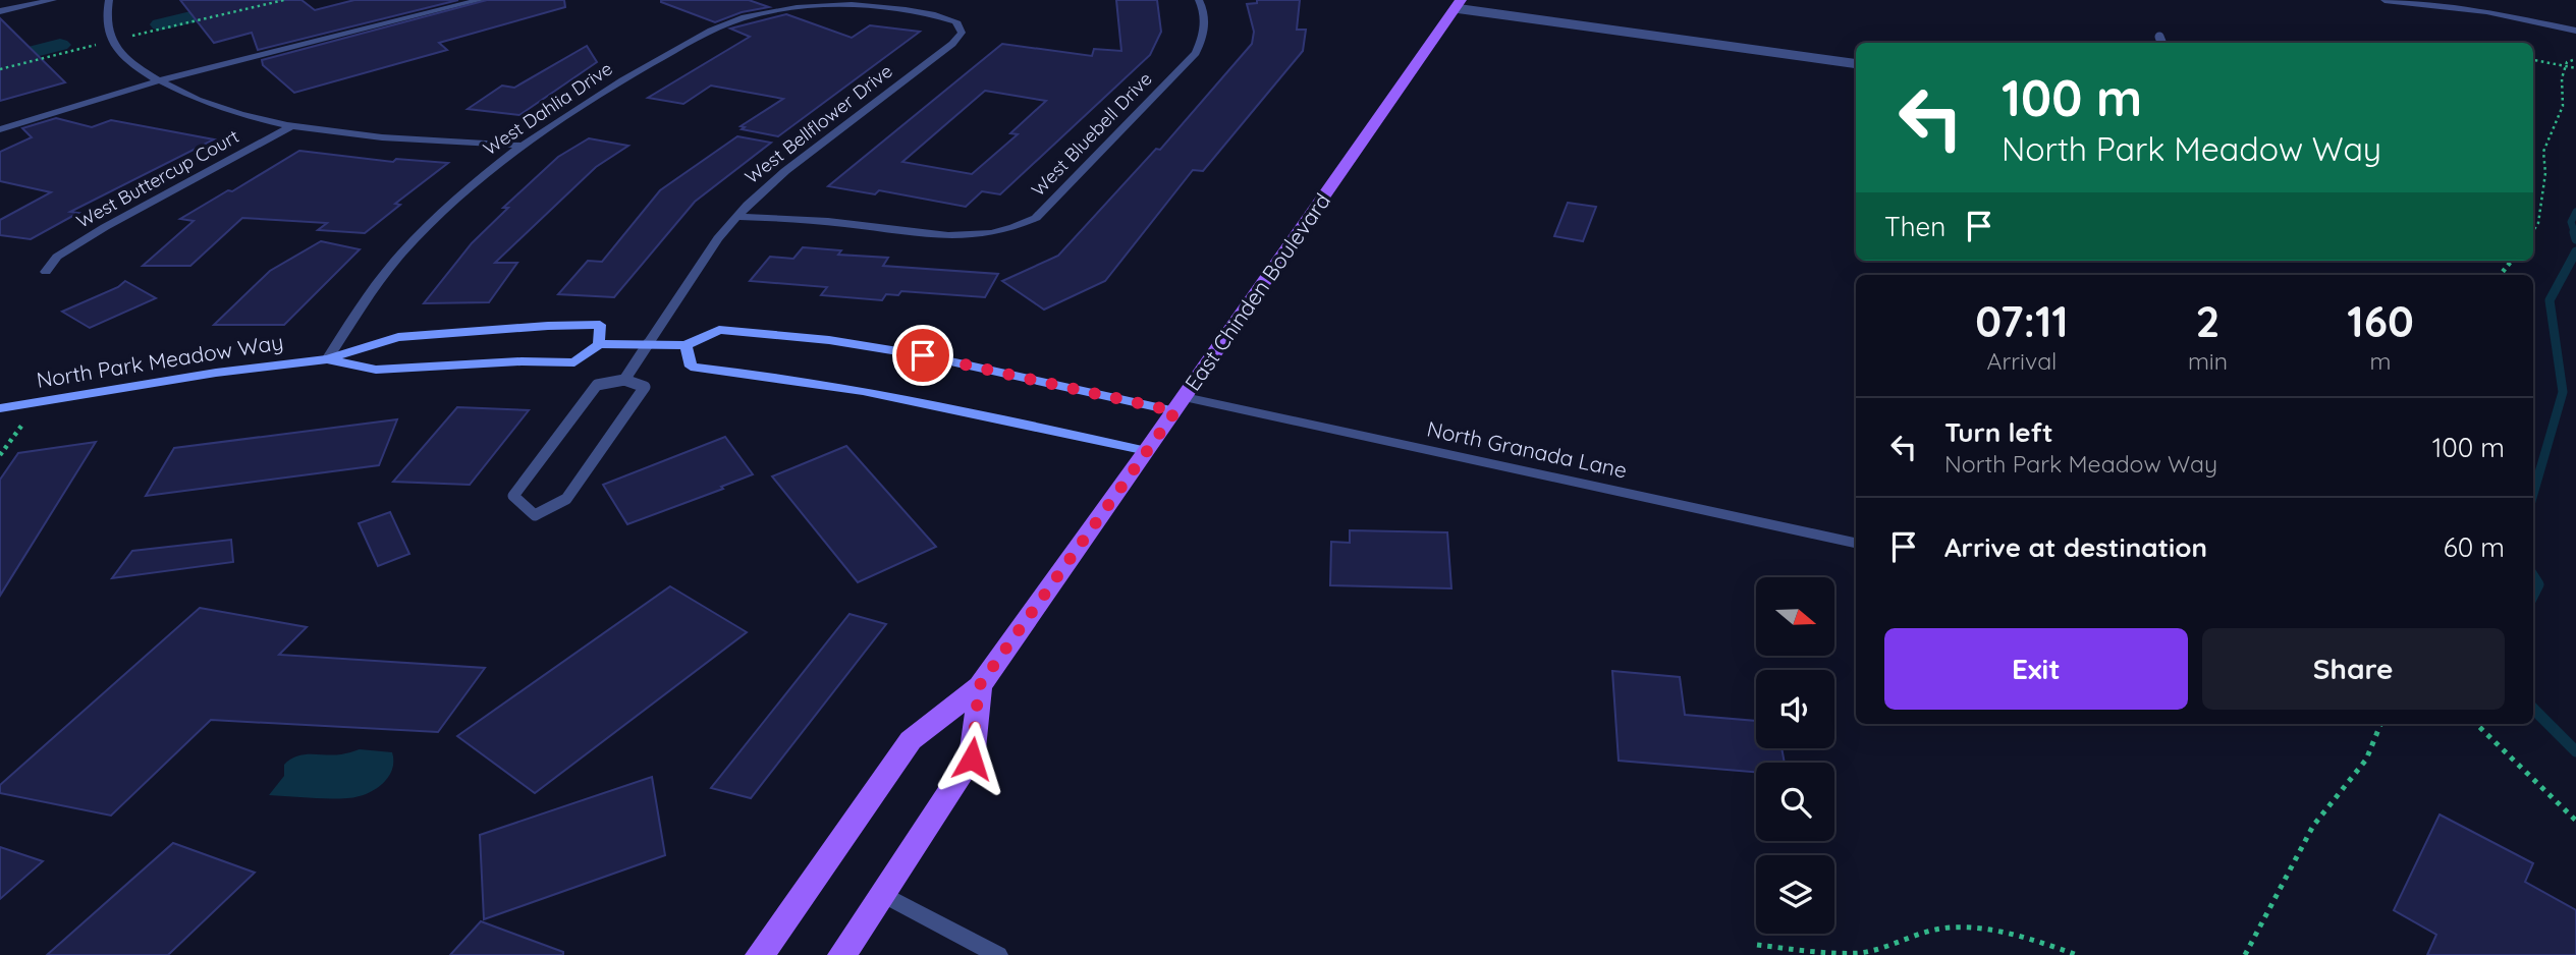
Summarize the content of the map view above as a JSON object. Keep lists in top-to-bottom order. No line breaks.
{"streets":{"main road":["East Chinden Boulevard"],"street":["West Dahlia Drive","West Bellflower Drive","West Bluebell Drive","West Buttercup Court","North Park Meadow Way","North Granada Lane"]},"crossings":[["West Dahlia Drive","West Bellflower Drive"],["West Dahlia Drive","North Park Meadow Way"],["West Bellflower Drive","West Bluebell Drive"],["East Chinden Boulevard","North Granada Lane"]],"north":"right","page":{"turn":["100 m","North Park Meadow Way"],"then":"Then","eta":["07:11","Arrival","2","min","160","m"],"list":[{"name":"Turn left","note":"North Park Meadow Way","value":"100 m"},{"name":"Arrive at destination","value":"60 m"}],"buttons":["Exit","Share"]}}
